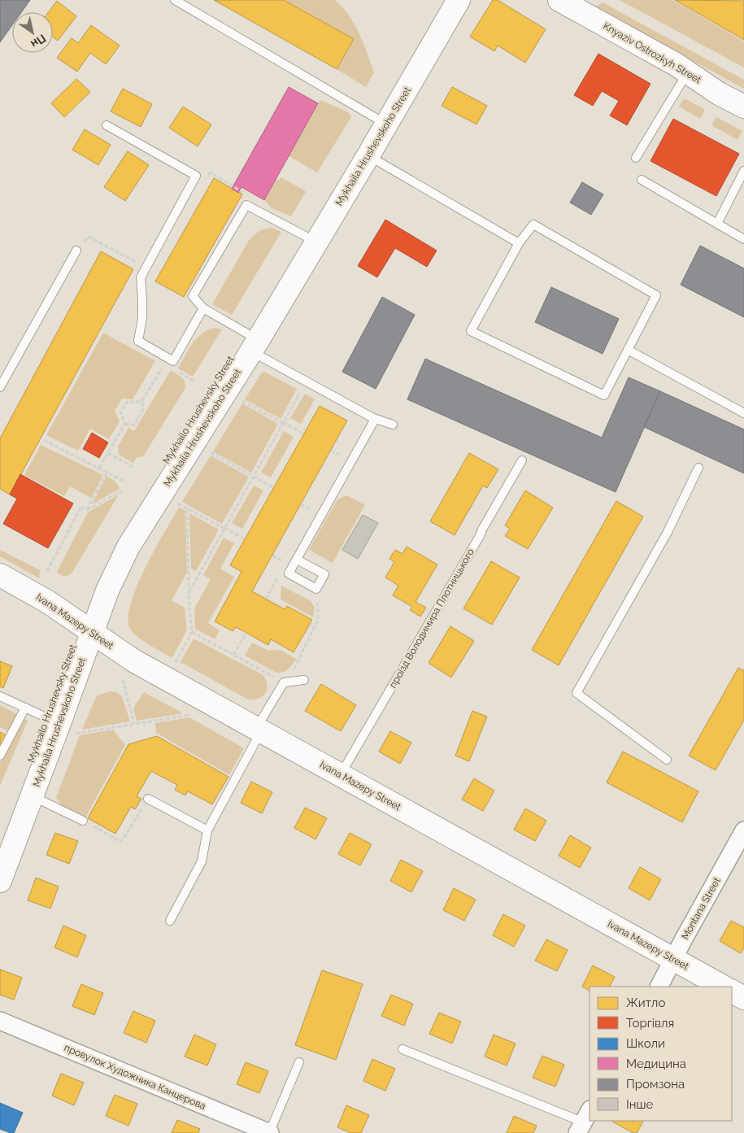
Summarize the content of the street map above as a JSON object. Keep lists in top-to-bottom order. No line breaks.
{"streets":{"main road":["Knyaziv Ostrozkyh Street","Mykhaila Hrushevskoho Street","Mykhailo Hrushevsky Street","Ivana Mazepy Street"],"street":["Montana Street","провулок Художника Канцерова"],"lane":["проїзд Володимира Плотницького"]},"crossings":[["Mykhaila Hrushevskoho Street","Mykhailo Hrushevsky Street"],["Mykhaila Hrushevskoho Street","Ivana Mazepy Street"],["проїзд Володимира Плотницького","Ivana Mazepy Street"],["Ivana Mazepy Street","Montana Street"]],"legend":["Житло","Торгівля","Школи","Медицина","Промзона","Інше"],"north":"bottom right"}
